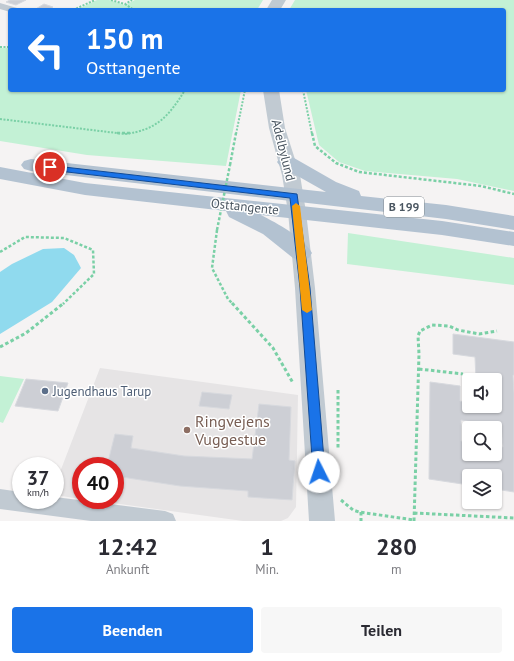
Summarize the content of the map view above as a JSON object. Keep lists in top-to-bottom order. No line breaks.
{"streets":{"main road":["Osttangente","B 199"],"street":["Adelbylund"]},"crossings":[["Adelbylund","Osttangente"]],"places":["Jugendhaus Tarup","Ringvejens Vuggestue"],"page":{"turn":["150 m","Osttangente"],"speed":"37 km/h","limit":"40","eta":["12:42","Ankunft","1","Min.","280","m"],"buttons":["Beenden","Teilen"]}}
